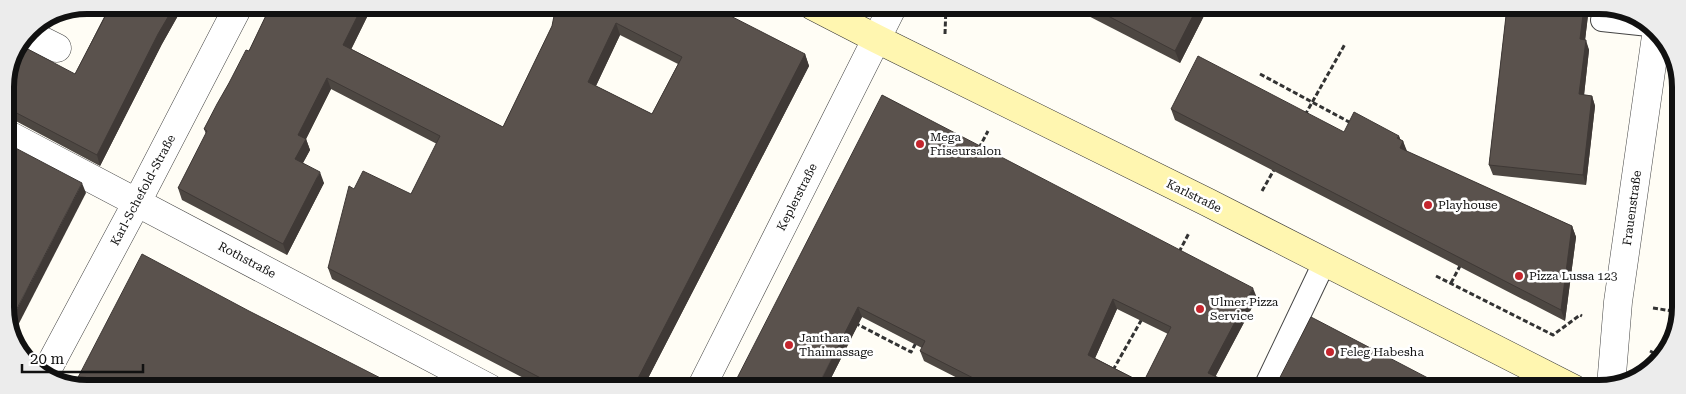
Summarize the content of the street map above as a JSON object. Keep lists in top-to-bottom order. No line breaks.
{"streets":{"main road":["Karlstraße"],"street":["Karl-Schefold-Straße","Keplerstraße","Frauenstraße","Rothstraße"]},"crossings":[["Karl-Schefold-Straße","Rothstraße"],["Karlstraße","Keplerstraße"]],"places":["Mega Friseursalon","Playhouse","Pizza Lussa 123","Ulmer Pizza Service","Janthara Thaimassage","Feleg Habesha"],"scale_bar":"20 m"}
